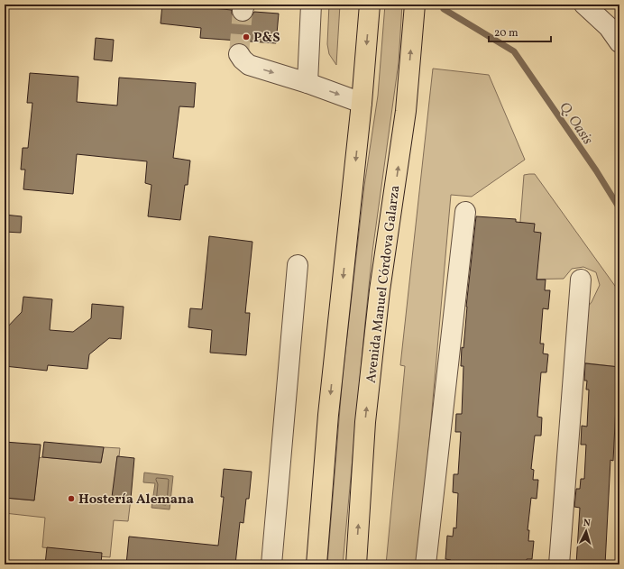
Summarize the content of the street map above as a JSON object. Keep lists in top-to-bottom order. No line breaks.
{"streets":{"main road":["Avenida Manuel Córdova Galarza"]},"water":["Q. Oasis"],"places":["P&S","Hostería Alemana"],"scale_bar":"20 m","north":"top"}
